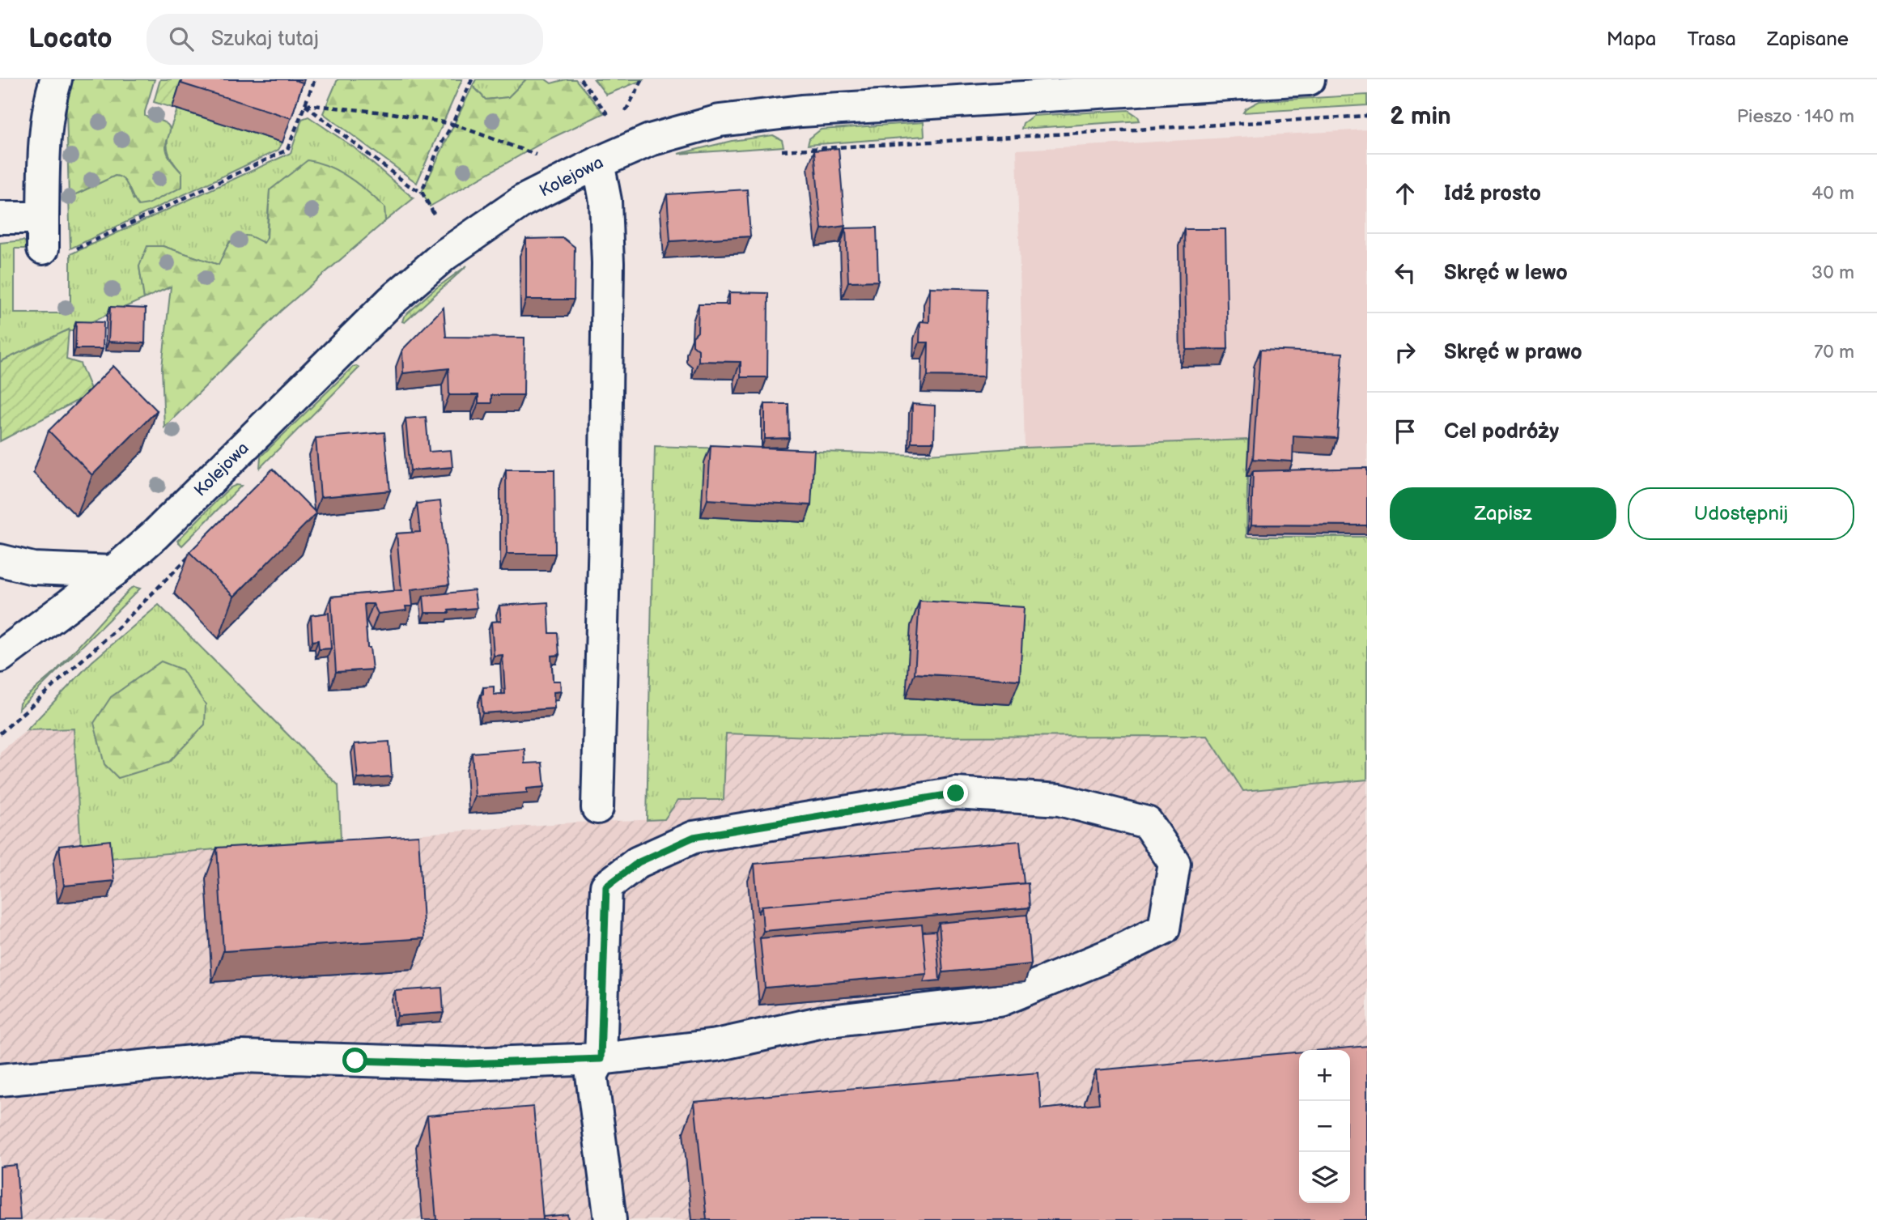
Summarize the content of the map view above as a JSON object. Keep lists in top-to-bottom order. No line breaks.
{"streets":{"street":["Kolejowa"]},"page":{"header":"Locato","search":"Szukaj tutaj","nav":["Mapa","Trasa","Zapisane"],"heading":["2 min","Pieszo · 140 m"],"list":[["Idź prosto","40 m"],["Skręć w lewo","30 m"],["Skręć w prawo","70 m"],"Cel podróży"],"buttons":["Zapisz","Udostępnij"],"map_buttons":["+","−"]}}
